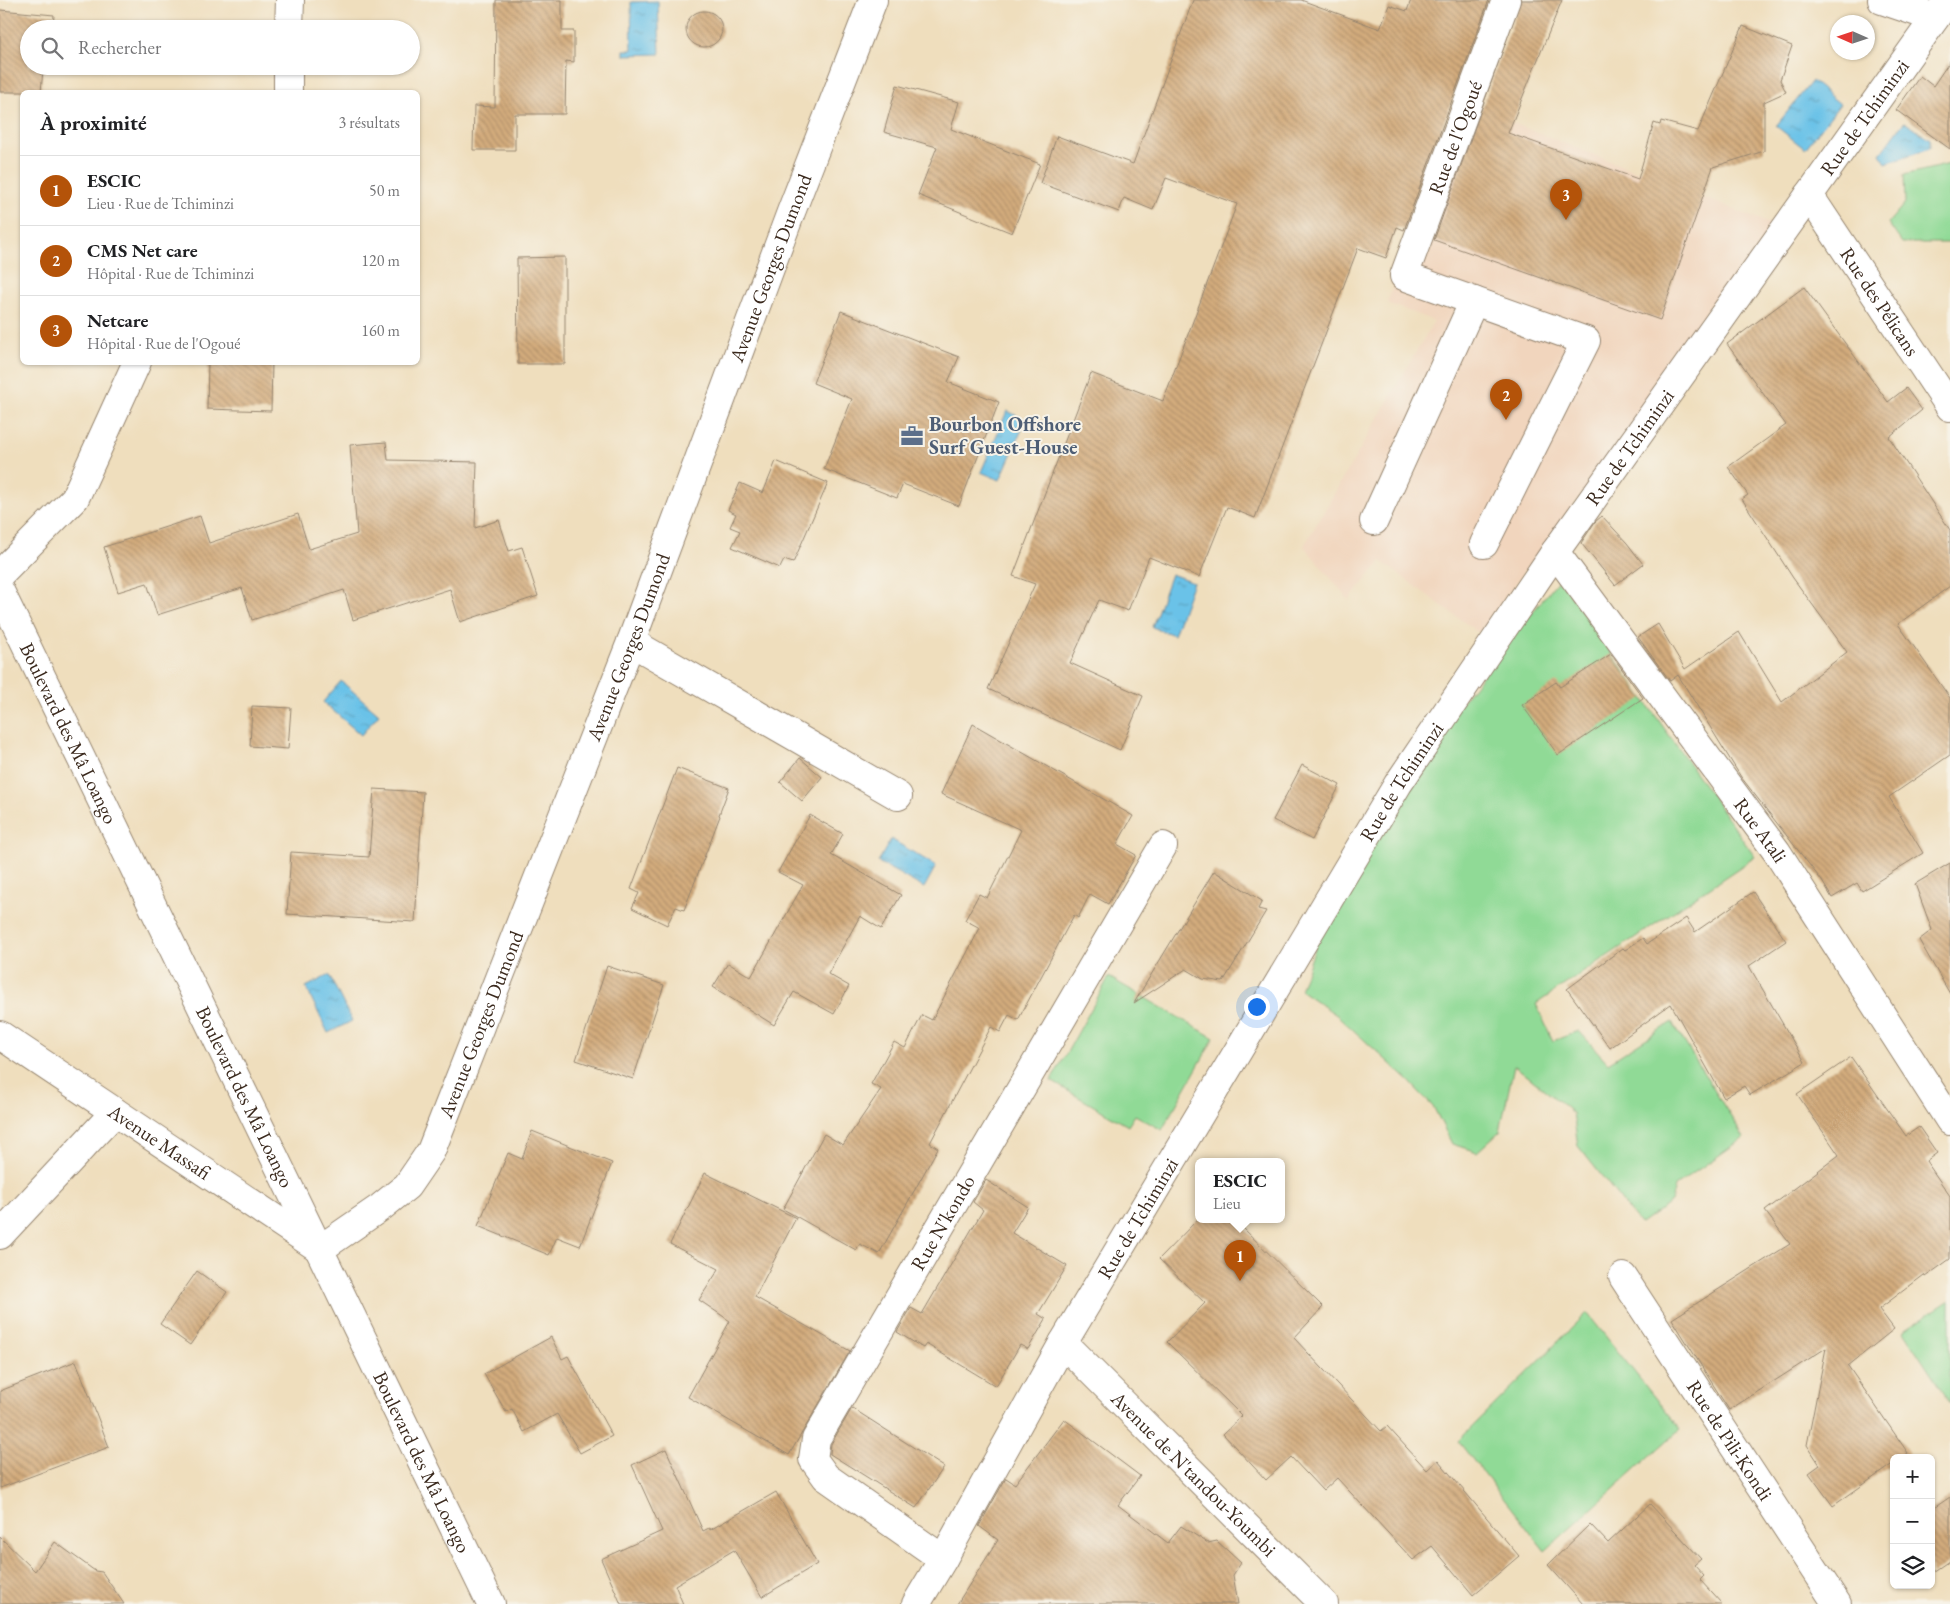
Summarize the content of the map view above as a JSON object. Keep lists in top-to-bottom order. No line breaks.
{"streets":{"street":["Rue de Tchiminzi","Rue de l'Ogoué","Avenue Georges Dumond","Rue des Pélicans","Boulevard des Mâ Loango","Rue Atali","Avenue Massafi","Rue N'kondo","Rue de Pili-Kondi","Avenue de N'tandou-Youmbi"]},"crossings":[["Rue de Tchiminzi","Rue des Pélicans"],["Rue de Tchiminzi","Rue Atali"],["Rue de Tchiminzi","Rue N'kondo"],["Rue de Tchiminzi","Avenue de N'tandou-Youmbi"],["Avenue Georges Dumond","Boulevard des Mâ Loango"],["Avenue Georges Dumond","Avenue Massafi"],["Boulevard des Mâ Loango","Avenue Massafi"]],"places":{"office":["Bourbon Offshore Surf Guest-House"]},"north":"left","page":{"search":"Rechercher","heading":["À proximité","3 résultats"],"list":[{"mark":"1","name":"ESCIC","note":"Lieu · Rue de Tchiminzi","value":"50 m"},{"mark":"2","name":"CMS Net care","note":"Hôpital · Rue de Tchiminzi","value":"120 m"},{"mark":"3","name":"Netcare","note":"Hôpital · Rue de l'Ogoué","value":"160 m"}],"pins":["3","2","1"],"popup":["ESCIC","Lieu"],"map_buttons":["+","−"]}}
